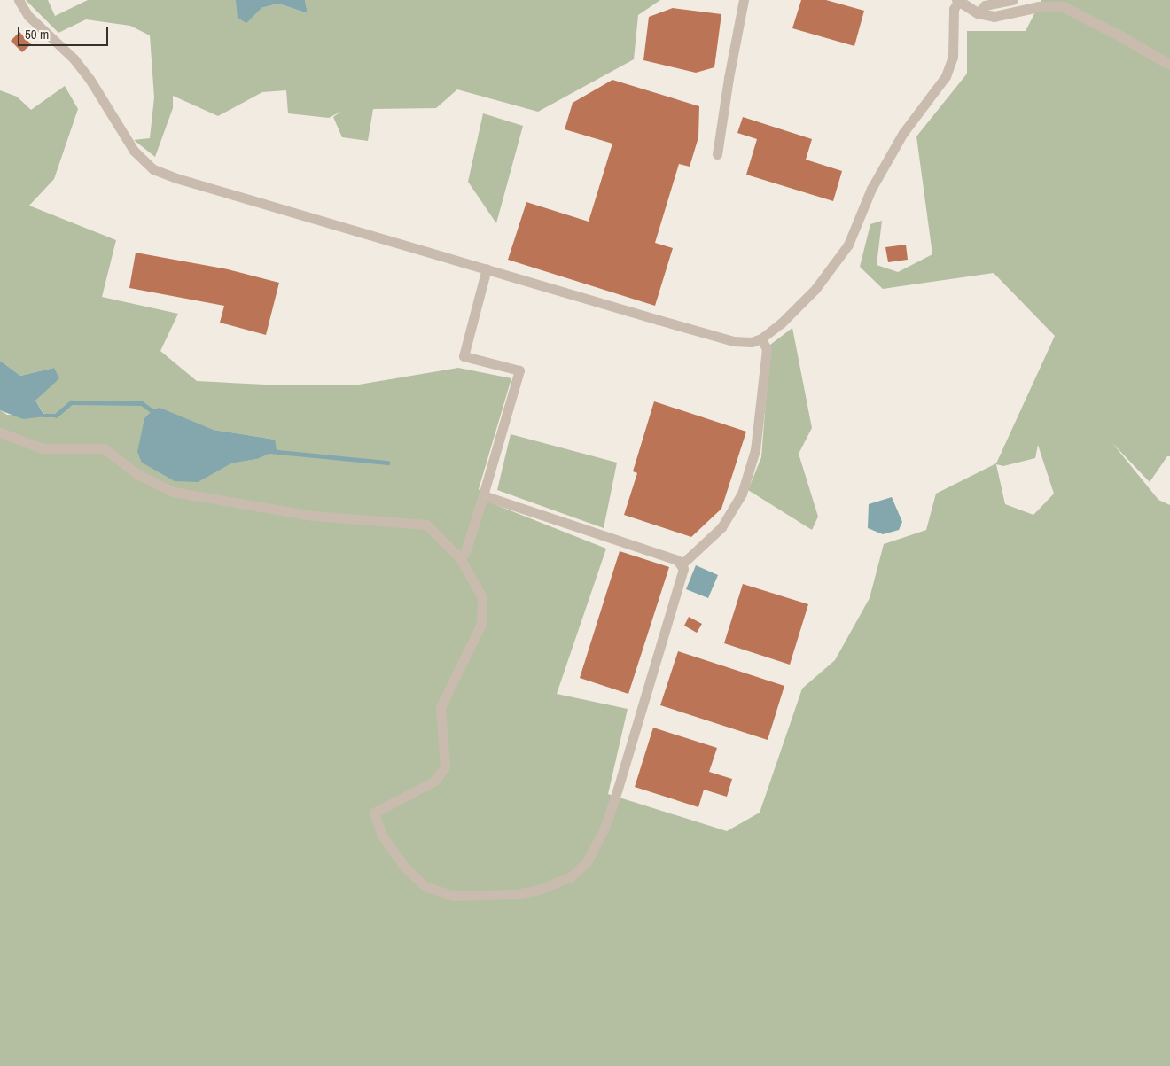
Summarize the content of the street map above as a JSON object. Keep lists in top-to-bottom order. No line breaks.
{"scale_bar":"50 m"}
